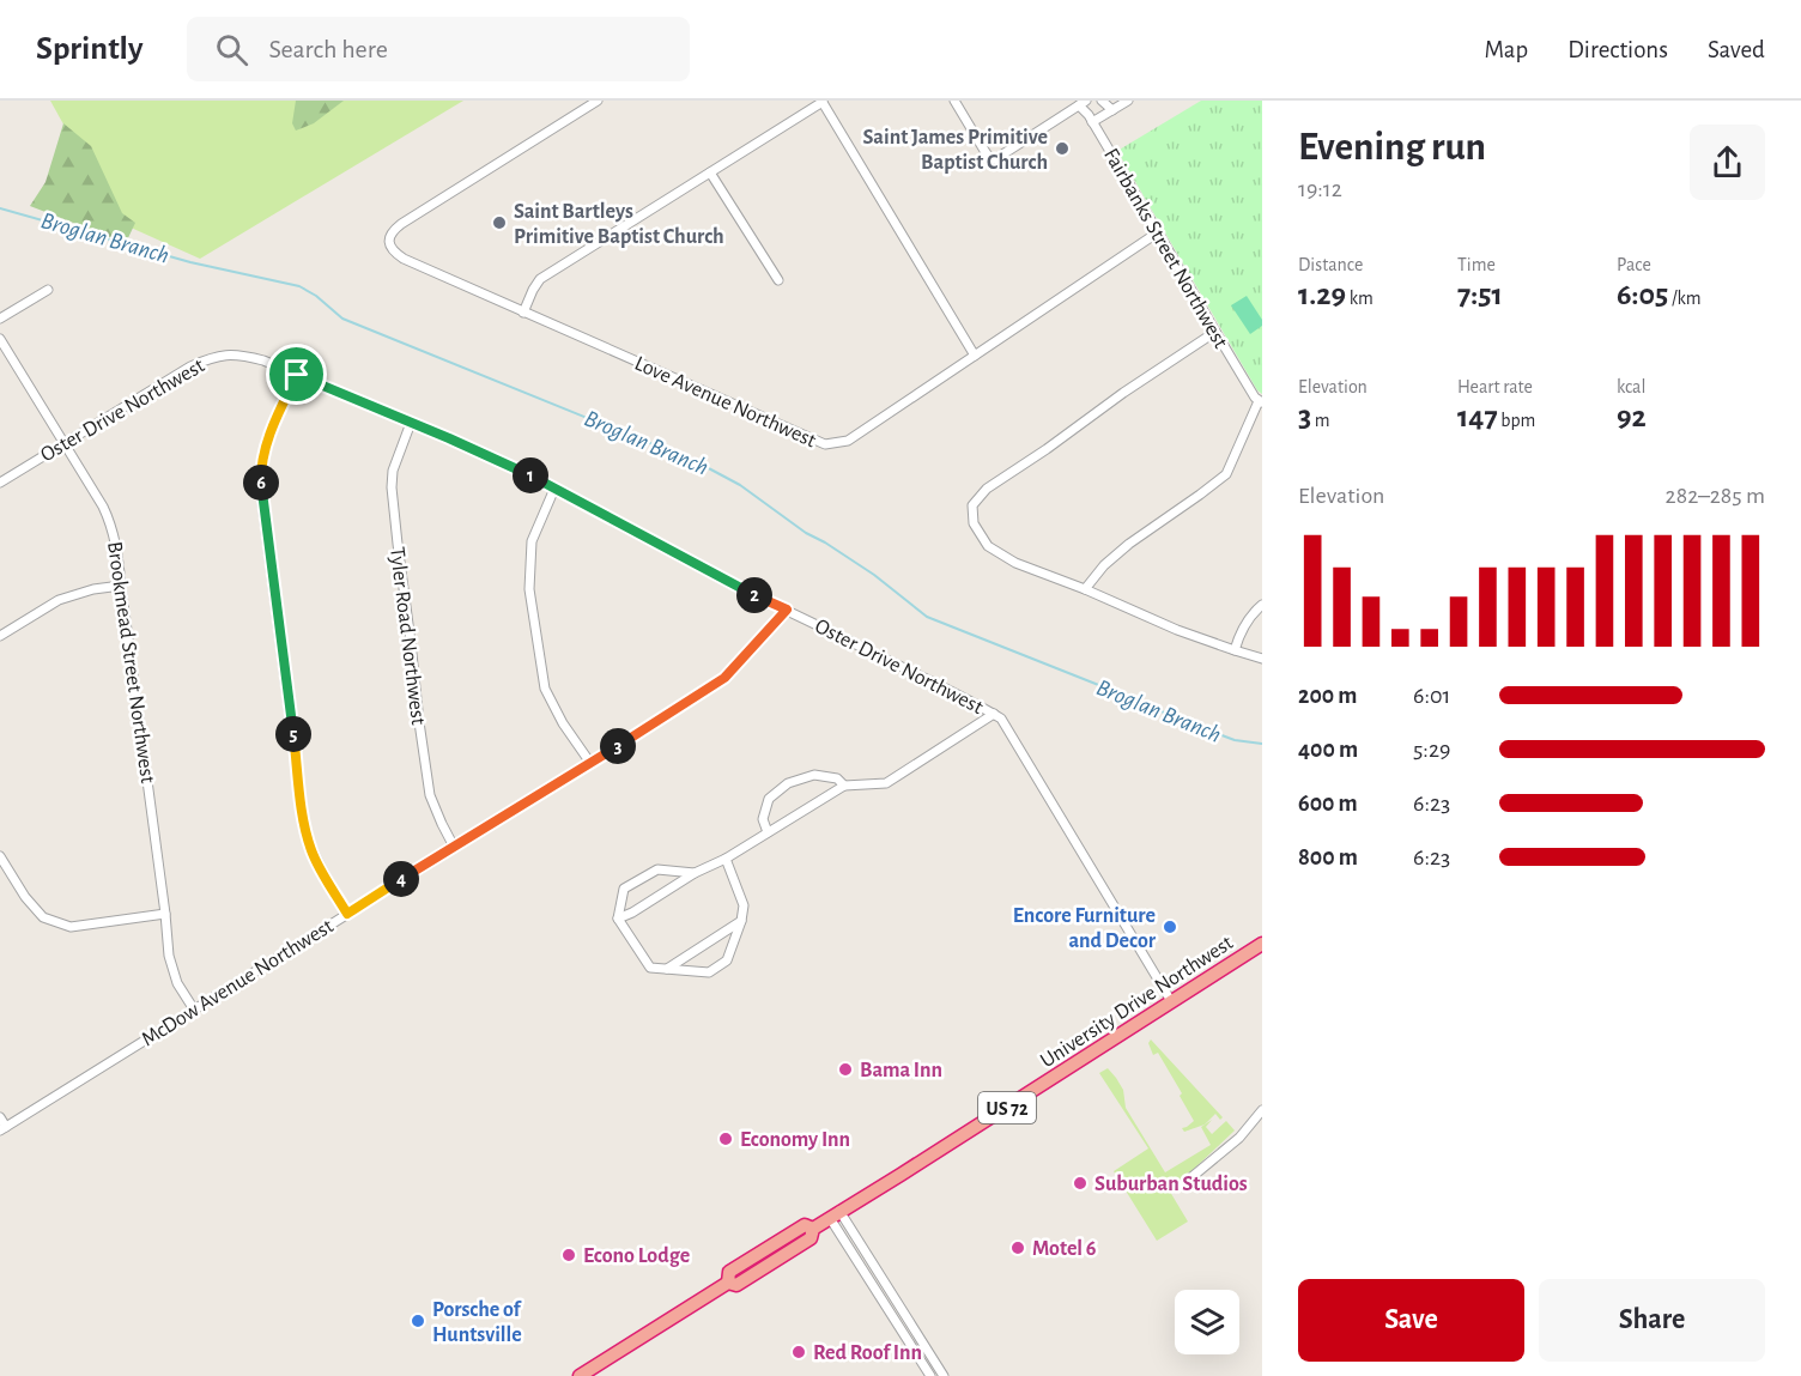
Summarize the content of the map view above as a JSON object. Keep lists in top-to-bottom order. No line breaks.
{"streets":{"highway":["University Drive Northwest","US 72"],"street":["Fairbanks Street Northwest","Love Avenue Northwest","Oster Drive Northwest","Tyler Road Northwest","Brookmead Street Northwest","McDow Avenue Northwest"]},"crossings":[["Fairbanks Street Northwest","Love Avenue Northwest"],["Oster Drive Northwest","Tyler Road Northwest"],["Oster Drive Northwest","Brookmead Street Northwest"],["Oster Drive Northwest","McDow Avenue Northwest"],["Oster Drive Northwest","University Drive Northwest"],["Tyler Road Northwest","McDow Avenue Northwest"],["Brookmead Street Northwest","McDow Avenue Northwest"]],"water":["Broglan Branch"],"places":["Saint James Primitive Baptist Church","Saint Bartleys Primitive Baptist Church","Encore Furniture and Decor","Bama Inn","Economy Inn","Suburban Studios","Motel 6","Econo Lodge","Porsche of Huntsville","Red Roof Inn"],"page":{"header":"Sprintly","search":"Search here","nav":["Map","Directions","Saved"],"heading":["Evening run","19:12"],"stats":[["Distance","1.29 km"],["Time","7:51"],["Pace","6:05 /km"],["Elevation","3 m"],["Heart rate","147 bpm"],["kcal","92"]],"pins":["1","6","2","5","3","4"],"chart":["Elevation","282–285 m"],"list":[{"name":"200 m","note":"6:01"},{"name":"400 m","note":"5:29"},{"name":"600 m","note":"6:23"},{"name":"800 m","note":"6:23"}],"buttons":["Save","Share"]}}
